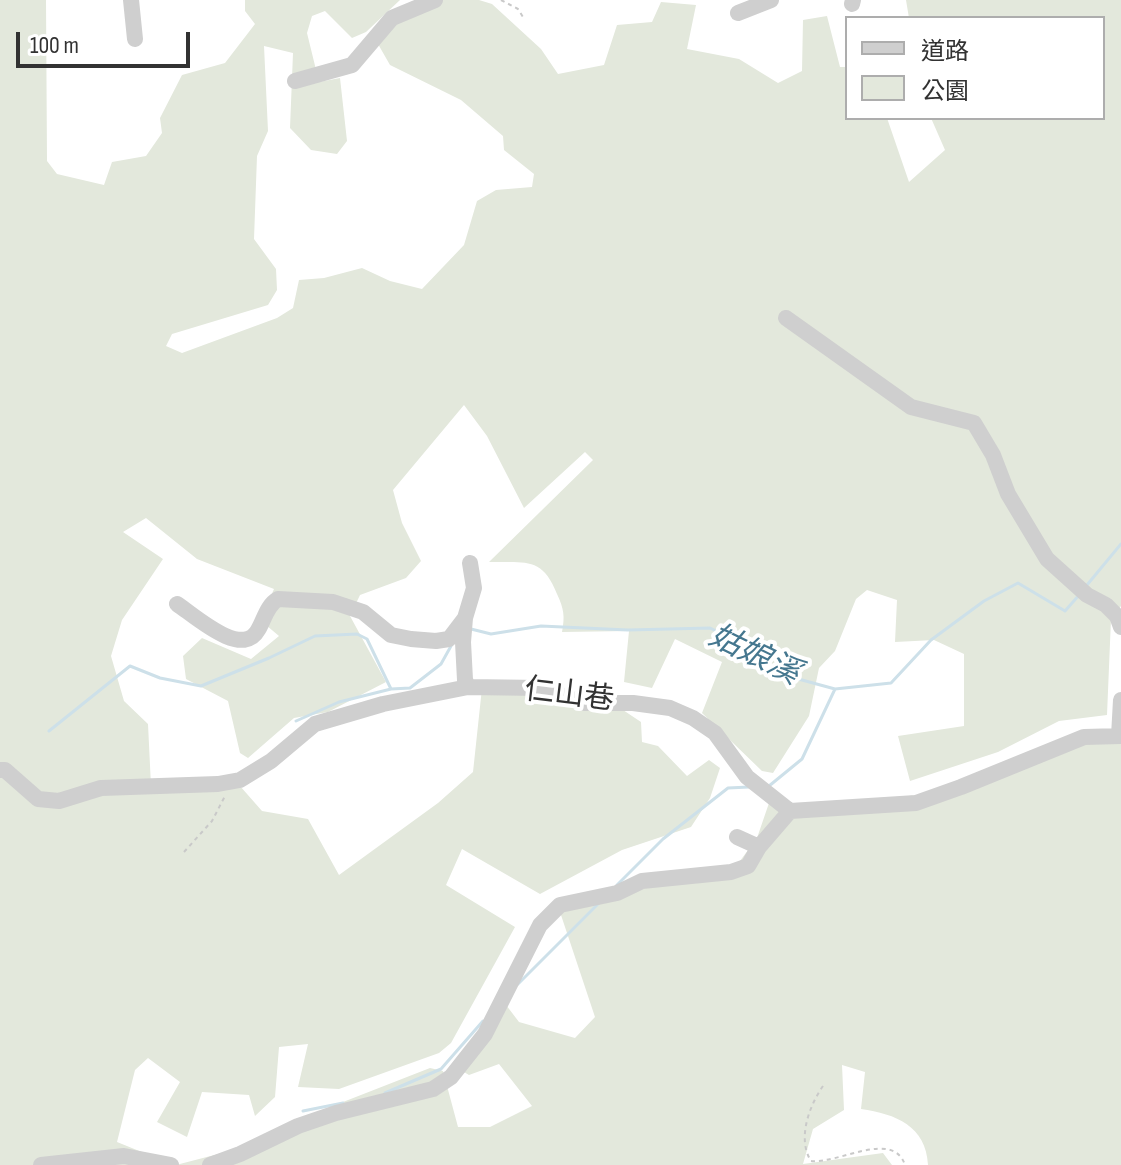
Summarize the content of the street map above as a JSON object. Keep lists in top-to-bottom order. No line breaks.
{"streets":{"lane":["仁山巷"]},"water":["姑娘溪"],"legend":["道路","公園"],"scale_bar":"100 m"}
